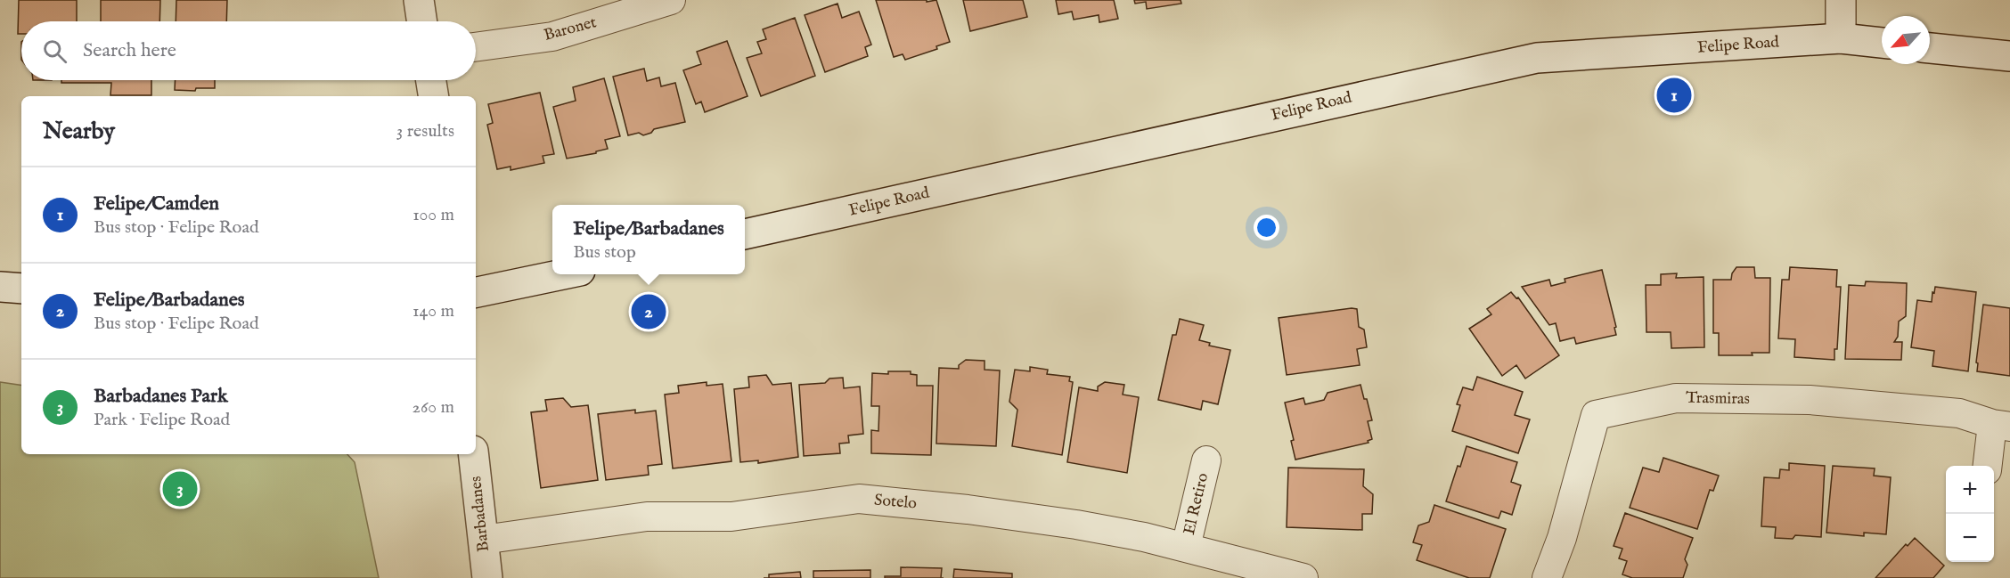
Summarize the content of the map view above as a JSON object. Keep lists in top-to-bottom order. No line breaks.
{"streets":{"main road":["Felipe Road","Barbadanes"],"street":["Baronet","Trasmiras","Sotelo","El Retiro"]},"crossings":[["Sotelo","El Retiro"],["Sotelo","Barbadanes"]],"north":"bottom left","page":{"search":"Search here","pins":["1","2","3"],"heading":["Nearby","3 results"],"list":[{"mark":"1","name":"Felipe/Camden","note":"Bus stop · Felipe Road","value":"100 m"},{"mark":"2","name":"Felipe/Barbadanes","note":"Bus stop · Felipe Road","value":"140 m"},{"mark":"3","name":"Barbadanes Park","note":"Park · Felipe Road","value":"260 m"}],"popup":["Felipe/Barbadanes","Bus stop"],"map_buttons":["+","−"]}}
